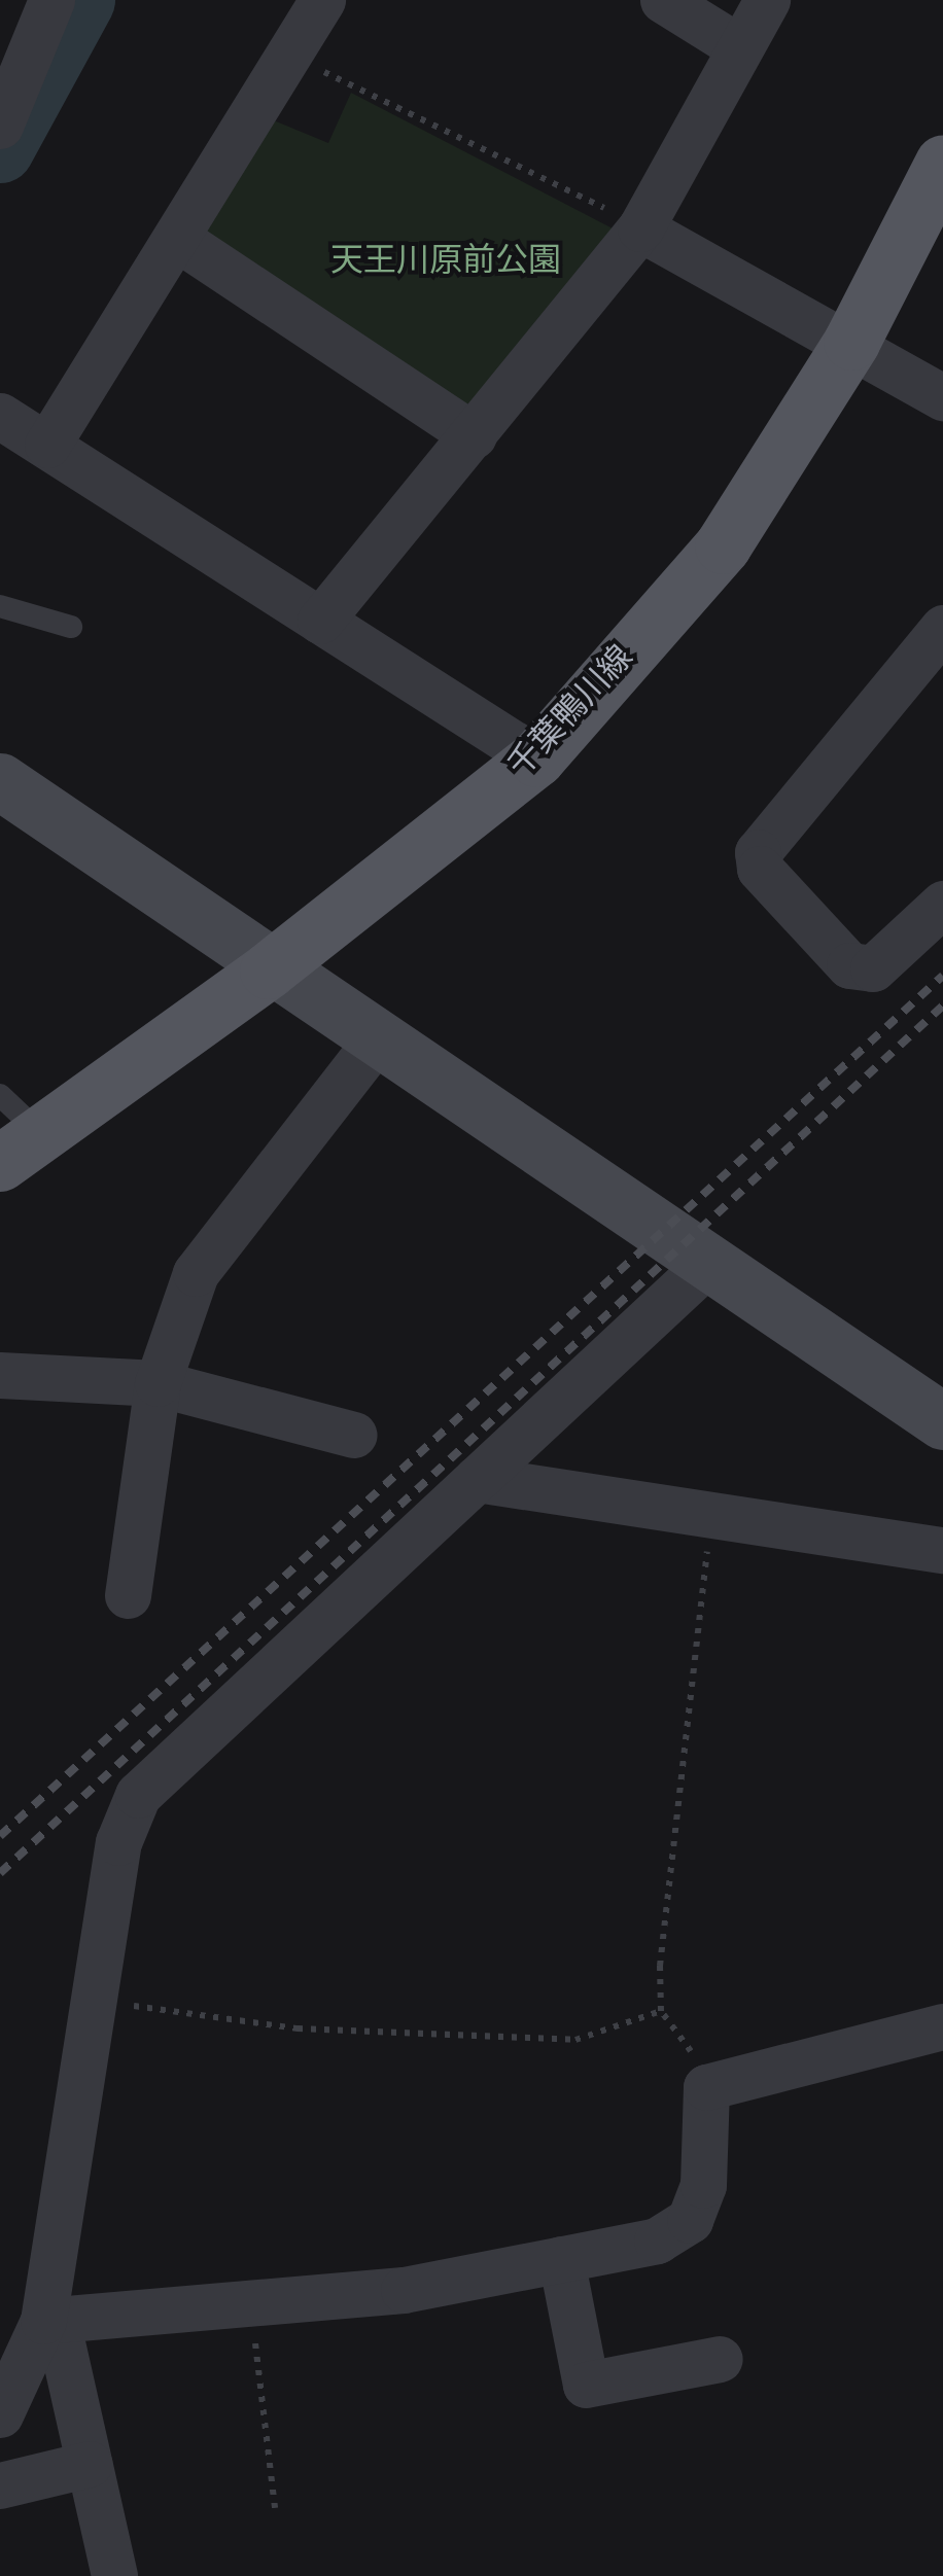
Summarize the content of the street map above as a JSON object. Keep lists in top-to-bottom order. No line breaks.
{"streets":{"main road":["千葉鴨川線"]},"parks":["天王川原前公園"]}
